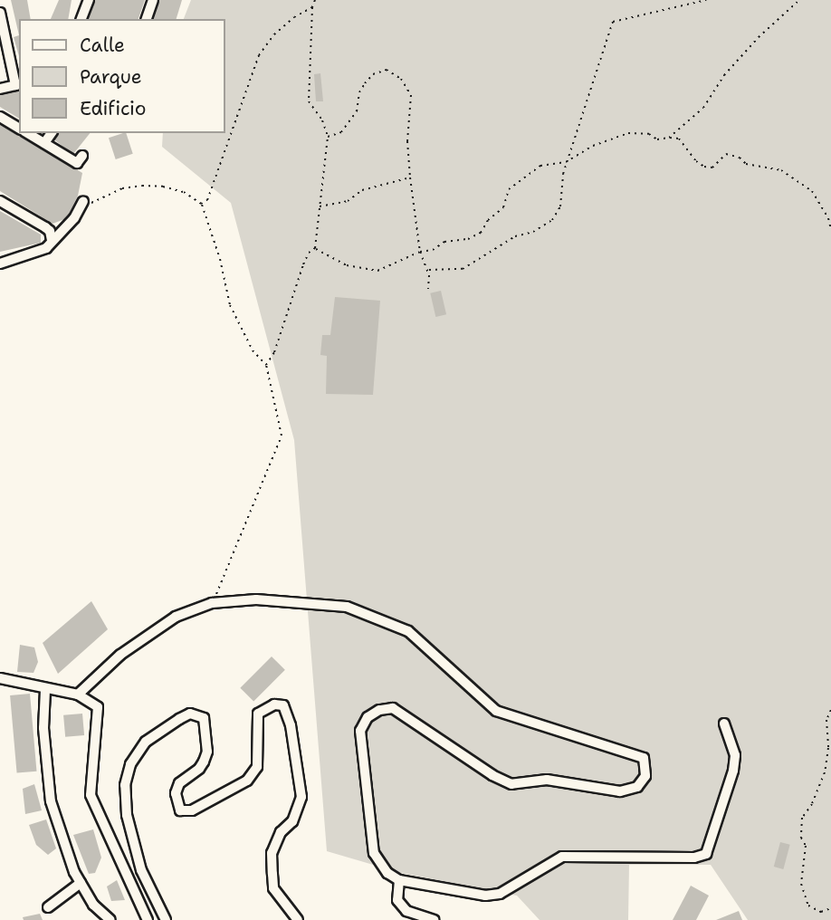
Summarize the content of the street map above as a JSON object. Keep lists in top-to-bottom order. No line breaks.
{"legend":["Calle","Parque","Edificio"]}
